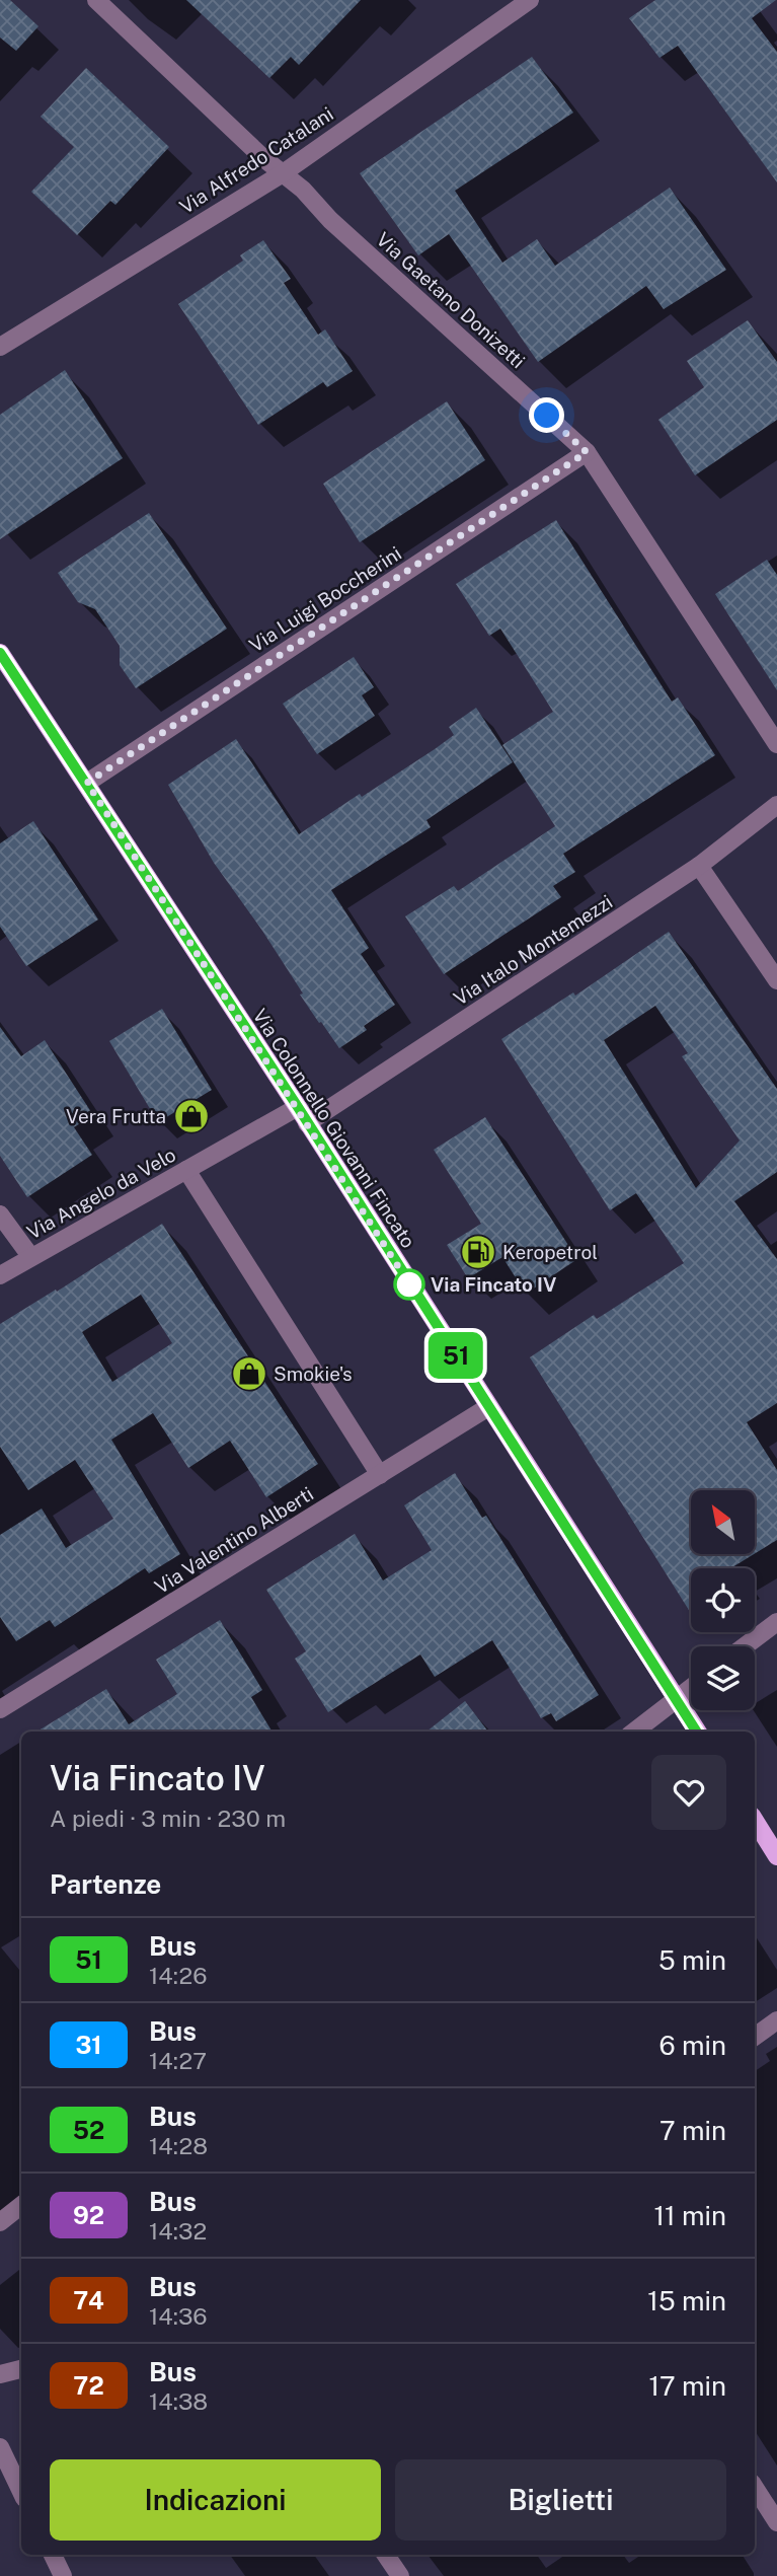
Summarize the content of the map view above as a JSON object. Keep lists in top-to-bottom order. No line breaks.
{"streets":{"main road":["Via Colonnello Giovanni Fincato"],"street":["Via Alfredo Catalani","Via Gaetano Donizetti","Via Luigi Boccherini","Via Italo Montemezzi","Via Angelo da Velo","Via Valentino Alberti"]},"crossings":[["Via Alfredo Catalani","Via Gaetano Donizetti"],["Via Gaetano Donizetti","Via Luigi Boccherini"],["Via Luigi Boccherini","Via Colonnello Giovanni Fincato"],["Via Italo Montemezzi","Via Colonnello Giovanni Fincato"],["Via Italo Montemezzi","Via Angelo da Velo"],["Via Colonnello Giovanni Fincato","Via Angelo da Velo"],["Via Colonnello Giovanni Fincato","Via Valentino Alberti"]],"places":{"shop":["Vera Frutta","Smokie's"],"fuel station":["Keropetrol"],"other":["Via Fincato IV"]},"lines":["bus line 51"],"north":"top left","page":{"on_map":"51","heading":[["Via Fincato IV","A piedi · 3 min · 230 m"],"Partenze"],"list":[{"mark":"51","name":"Bus","note":"14:26","value":"5 min"},{"mark":"31","name":"Bus","note":"14:27","value":"6 min"},{"mark":"52","name":"Bus","note":"14:28","value":"7 min"},{"mark":"92","name":"Bus","note":"14:32","value":"11 min"},{"mark":"74","name":"Bus","note":"14:36","value":"15 min"},{"mark":"72","name":"Bus","note":"14:38","value":"17 min"}],"buttons":["Indicazioni","Biglietti"]}}
